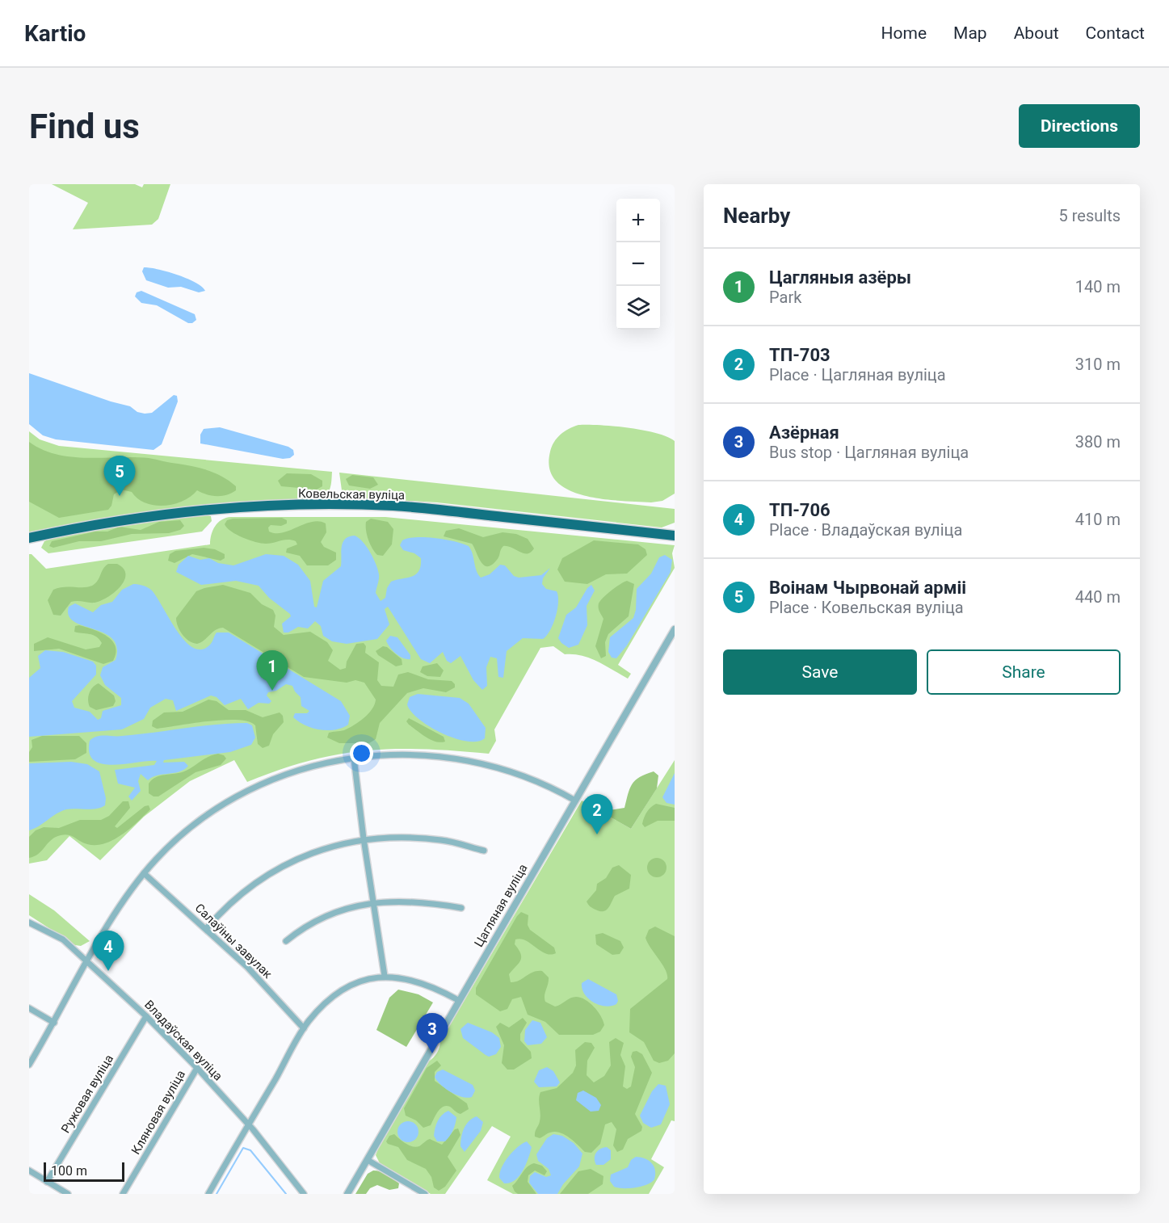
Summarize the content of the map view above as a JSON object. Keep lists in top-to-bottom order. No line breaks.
{"streets":{"highway":["Ковельская вуліца"],"street":["Цагляная вуліца","Салаўіны завулак","Владаўская вуліца","Ружовая вуліца","Кляновая вуліца"]},"crossings":[["Владаўская вуліца","Ружовая вуліца"],["Владаўская вуліца","Кляновая вуліца"]],"scale_bar":"100 m","page":{"header":"Kartio","nav":["Home","Map","About","Contact"],"buttons":["Directions",["Save","Share"]],"title":"Find us","heading":["Nearby","5 results"],"map_buttons":["+","−"],"list":[{"mark":"1","name":"Цагляныя азёры","note":"Park","value":"140 m"},{"mark":"2","name":"ТП-703","note":"Place · Цагляная вуліца","value":"310 m"},{"mark":"3","name":"Азёрная","note":"Bus stop · Цагляная вуліца","value":"380 m"},{"mark":"4","name":"ТП-706","note":"Place · Владаўская вуліца","value":"410 m"},{"mark":"5","name":"Воінам Чырвонай арміі","note":"Place · Ковельская вуліца","value":"440 m"}],"pins":["5","1","2","4","3"],"scale":"100 m"}}
